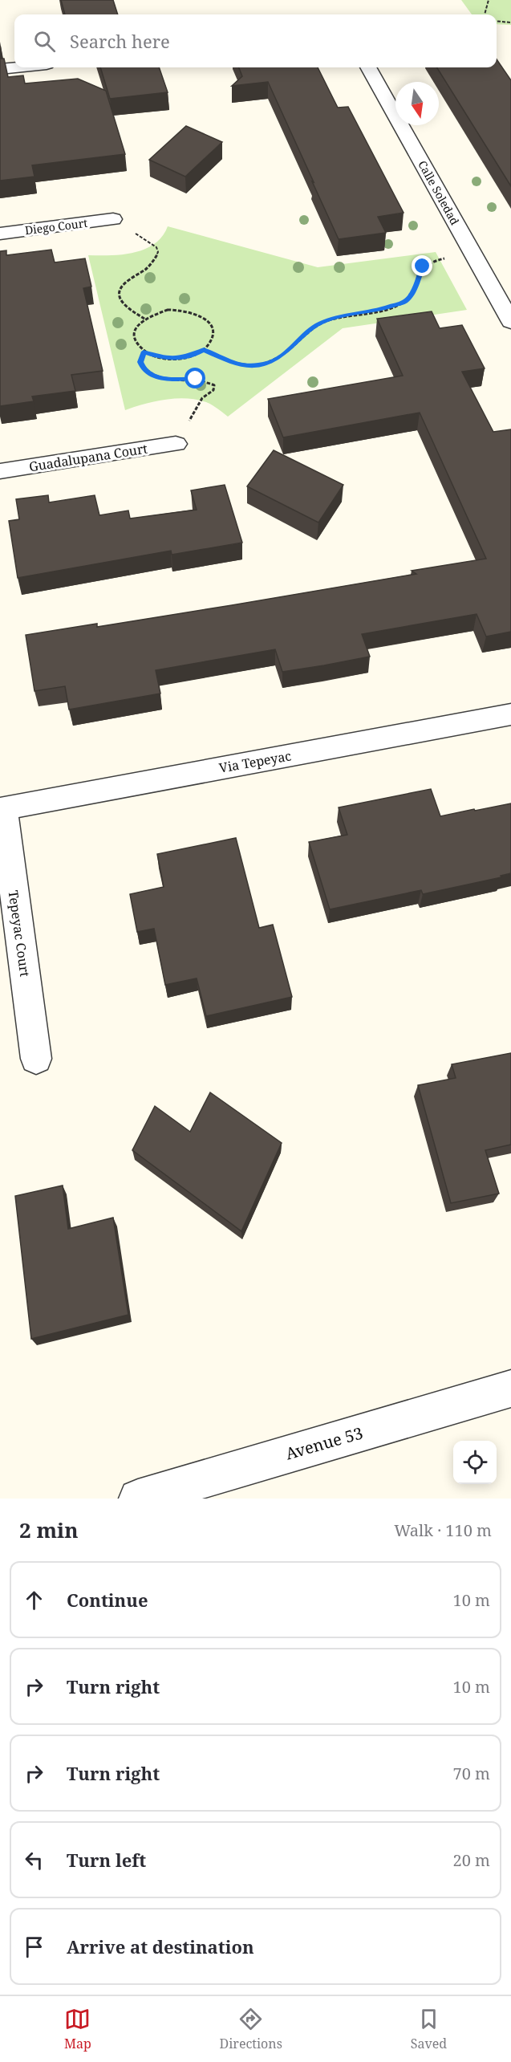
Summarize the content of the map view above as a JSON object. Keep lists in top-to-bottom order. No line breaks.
{"streets":{"street":["Calle Soledad","Diego Court","Guadalupana Court","Via Tepeyac","Tepeyac Court","Avenue 53"]},"crossings":[["Via Tepeyac","Tepeyac Court"]],"north":"bottom","page":{"search":"Search here","heading":["2 min","Walk · 110 m"],"list":[["Continue","10 m"],["Turn right","10 m"],["Turn right","70 m"],["Turn left","20 m"],"Arrive at destination"],"nav":["Map","Directions","Saved"]}}
